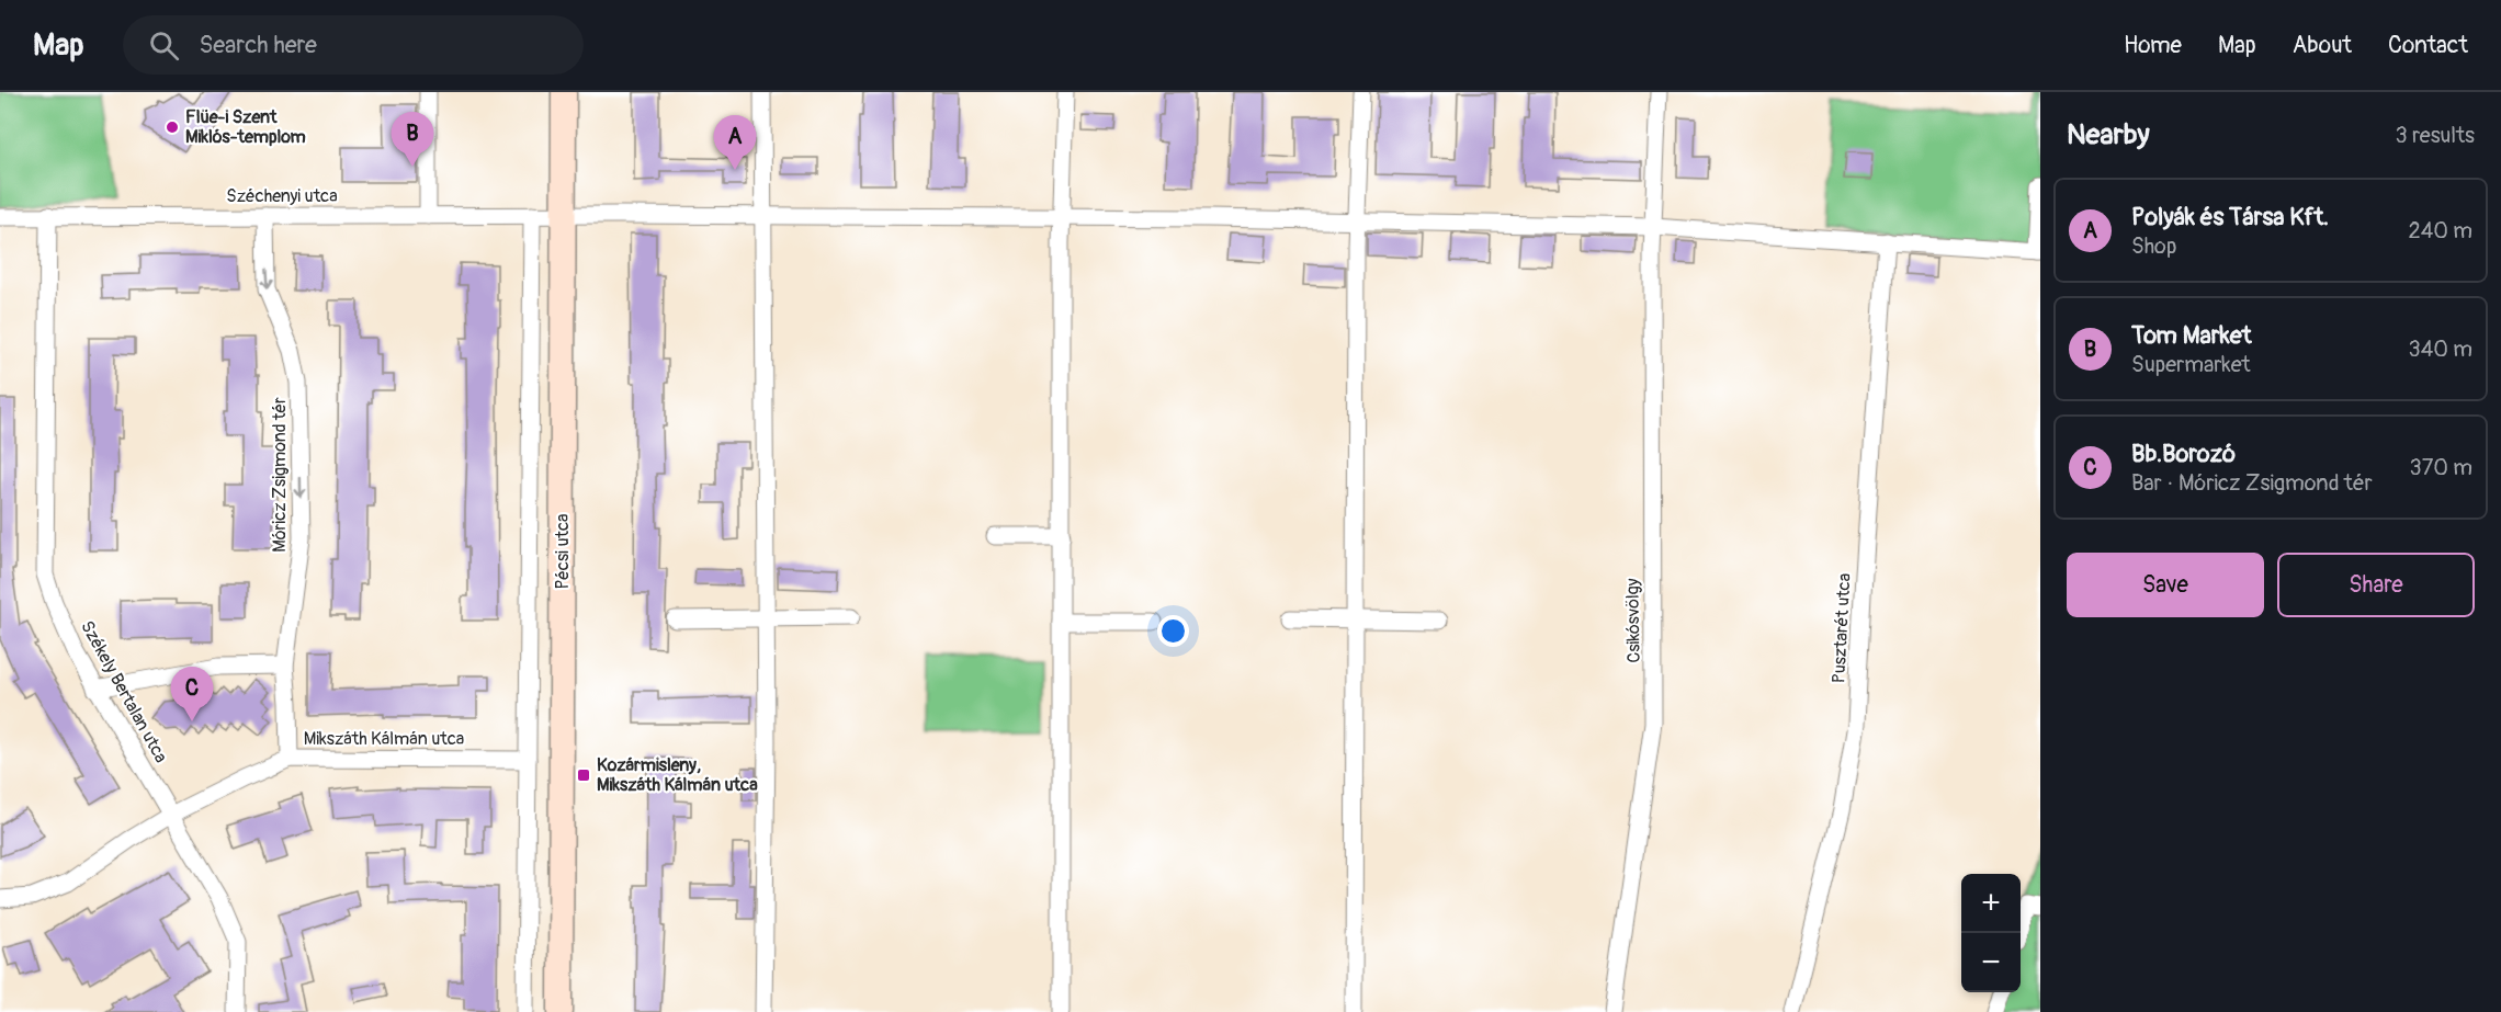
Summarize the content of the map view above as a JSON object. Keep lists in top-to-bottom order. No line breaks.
{"streets":{"main road":["Pécsi utca"],"street":["Széchenyi utca","Móricz Zsigmond tér","Csikósvölgy","Pusztarét utca","Székely Bertalan utca","Mikszáth Kálmán utca"]},"crossings":[["Széchenyi utca","Móricz Zsigmond tér"],["Széchenyi utca","Pécsi utca"],["Széchenyi utca","Csikósvölgy"],["Széchenyi utca","Pusztarét utca"],["Széchenyi utca","Székely Bertalan utca"],["Móricz Zsigmond tér","Mikszáth Kálmán utca"],["Székely Bertalan utca","Mikszáth Kálmán utca"]],"one_way":["Móricz Zsigmond tér"],"places":{"other":["Flüe-i Szent Miklós-templom"],"transit":["Kozármisleny, Mikszáth Kálmán utca"]},"page":{"header":"Map","search":"Search here","nav":["Home","Map","About","Contact"],"heading":["Nearby","3 results"],"pins":["B","A","C"],"list":[{"mark":"A","name":"Polyák és Társa Kft.","note":"Shop","value":"240 m"},{"mark":"B","name":"Tom Market","note":"Supermarket","value":"340 m"},{"mark":"C","name":"Bb.Borozó","note":"Bar · Móricz Zsigmond tér","value":"370 m"}],"buttons":["Save","Share"],"map_buttons":["+","−"]}}
